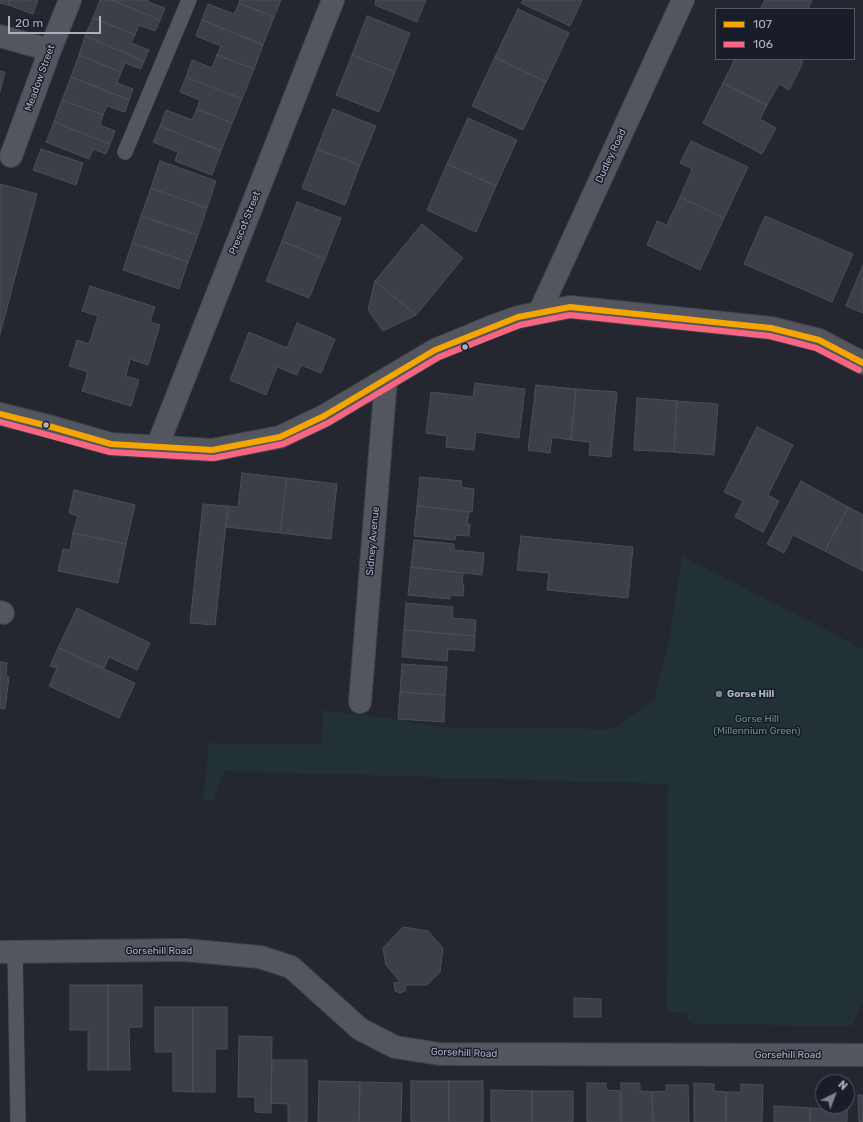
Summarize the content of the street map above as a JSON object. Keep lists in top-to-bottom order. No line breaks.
{"streets":{"street":["Meadow Street","Dudley Road","Prescot Street","Sidney Avenue","Gorsehill Road"]},"parks":["Gorse Hill (Millennium Green)"],"places":["Gorse Hill"],"lines":["transit line 107","transit line 106"],"legend":["107","106"],"scale_bar":"20 m","north":"top right"}
